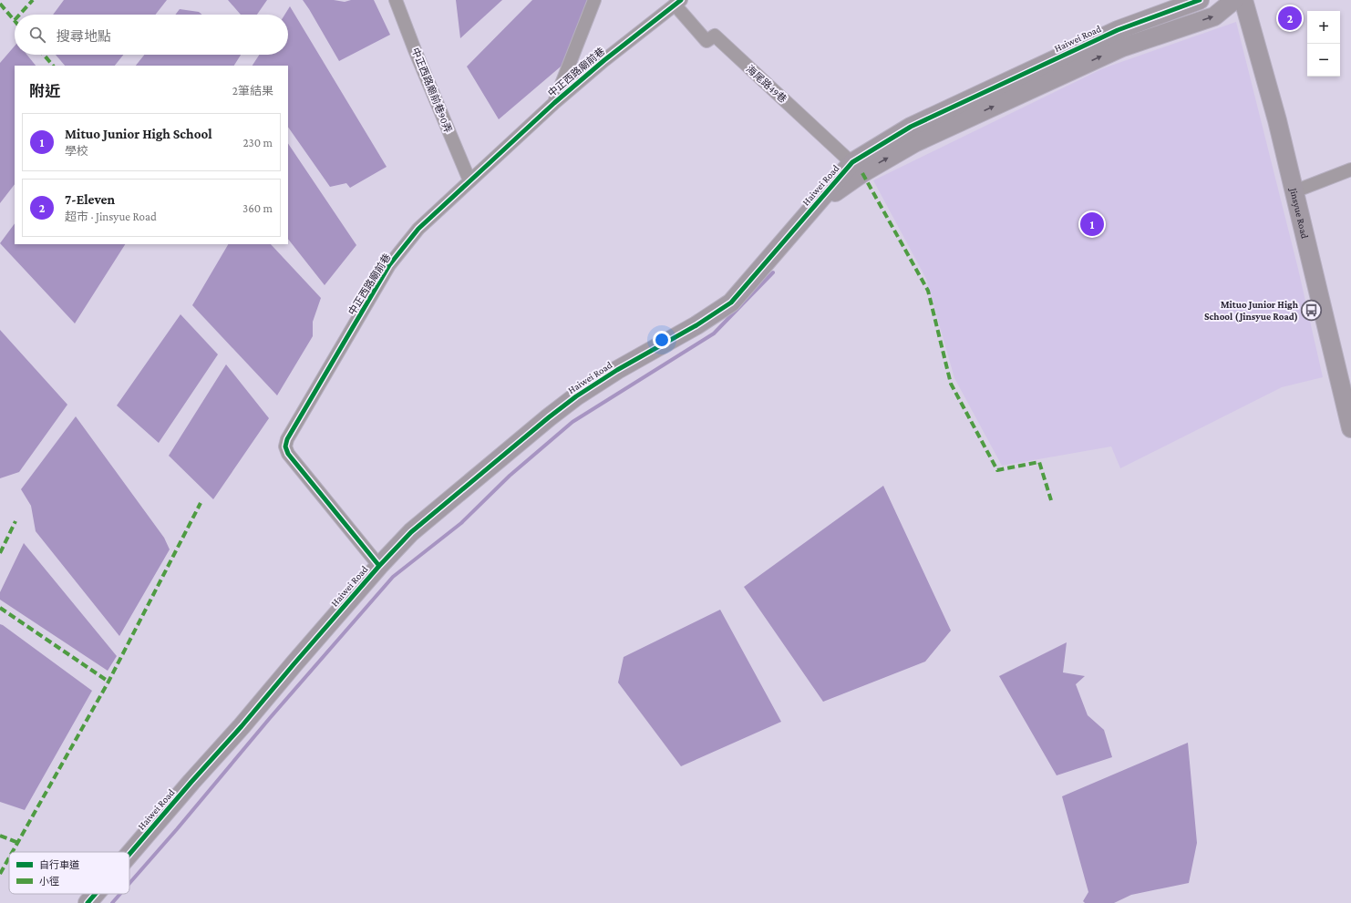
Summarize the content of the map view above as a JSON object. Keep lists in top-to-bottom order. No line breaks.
{"streets":{"street":["Haiwei Road","中正西路廟前巷","海尾路49巷","中正西路廟前巷90弄","Jinsyue Road"]},"crossings":[["Haiwei Road","中正西路廟前巷"],["Haiwei Road","海尾路49巷"],["中正西路廟前巷","海尾路49巷"],["中正西路廟前巷","中正西路廟前巷90弄"]],"places":{"bus stop":["Mituo Junior High School (Jinsyue Road)"]},"legend":["自行車道","小徑"],"page":{"pins":["2","1"],"map_buttons":["+","−"],"search":"搜尋地點","heading":["附近","2筆結果"],"list":[{"mark":"1","name":"Mituo Junior High School","note":"學校","value":"230 m"},{"mark":"2","name":"7-Eleven","note":"超市 · Jinsyue Road","value":"360 m"}]}}
